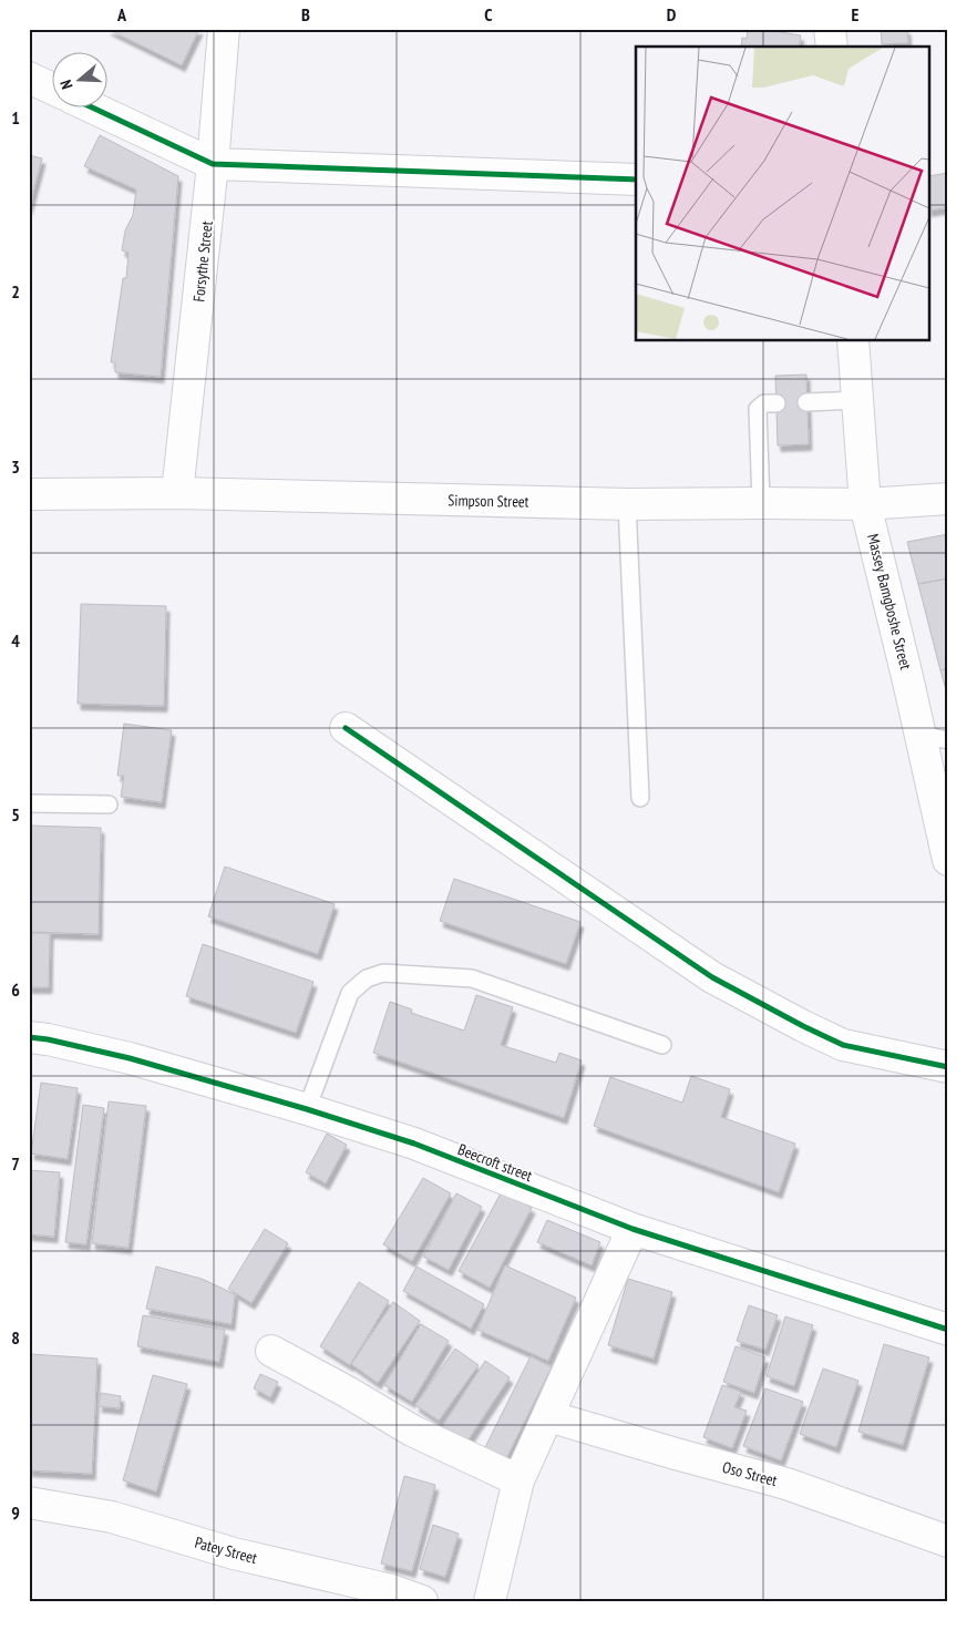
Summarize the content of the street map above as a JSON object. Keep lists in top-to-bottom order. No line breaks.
{"streets":{"street":["Forsythe Street","Simpson Street","Massey Bamgboshe Street","Beecroft street","Oso Street","Patey Street"]},"crossings":[["Forsythe Street","Simpson Street"],["Simpson Street","Massey Bamgboshe Street"]],"north":"left","grid":{"columns":["A","B","C","D","E"],"rows":["1","2","3","4","5","6","7","8","9"]}}
